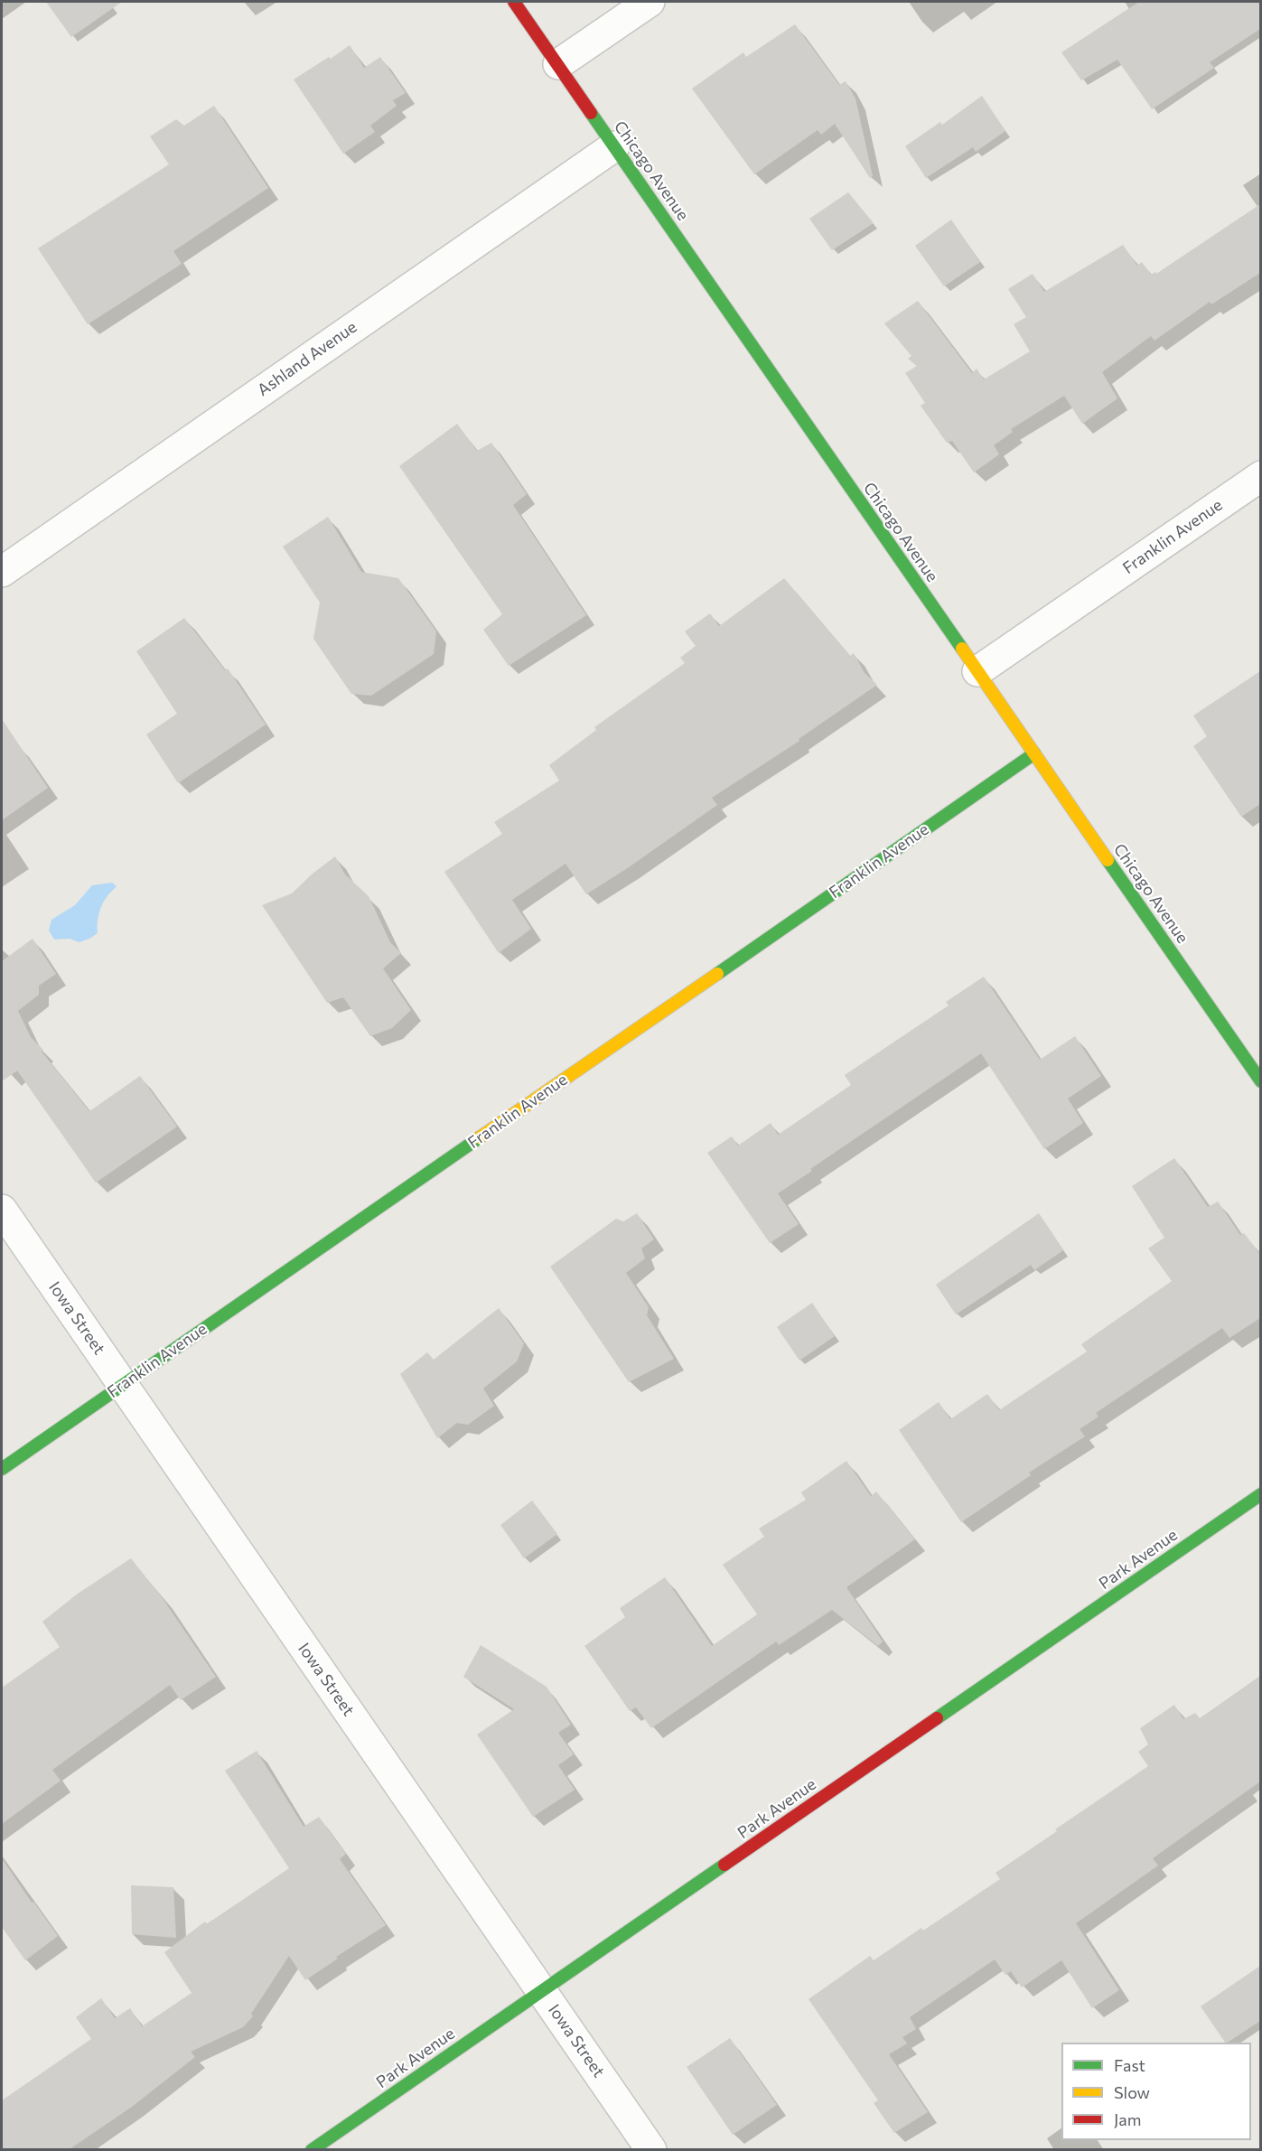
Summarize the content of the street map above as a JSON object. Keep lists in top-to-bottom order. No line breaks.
{"streets":{"street":["Chicago Avenue","Ashland Avenue","Franklin Avenue","Iowa Street","Park Avenue"]},"crossings":[["Chicago Avenue","Ashland Avenue"],["Chicago Avenue","Franklin Avenue"],["Franklin Avenue","Iowa Street"],["Iowa Street","Park Avenue"]],"legend":["Fast","Slow","Jam"]}
